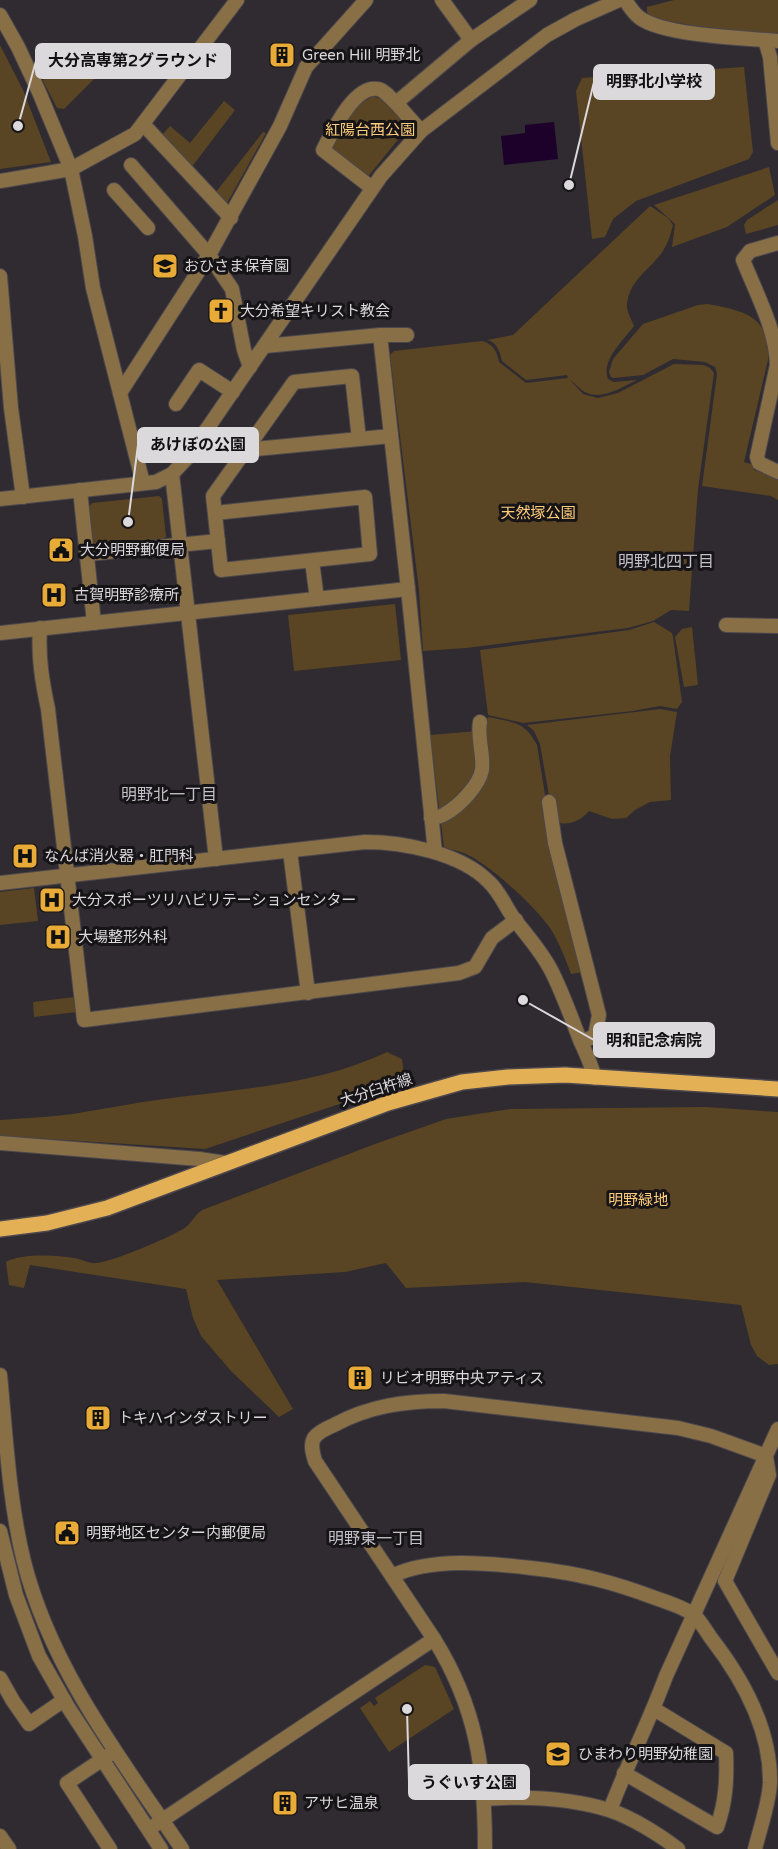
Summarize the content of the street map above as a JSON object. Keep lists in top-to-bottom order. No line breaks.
{"streets":{"main road":["大分臼杵線"]},"districts":["明野北四丁目","明野北一丁目","明野東一丁目"],"parks":["紅陽台西公園","天然塚公園","明野緑地"],"places":{"building":["Green Hill 明野北","リビオ明野中央アティス","トキハインダストリー","アサヒ温泉"],"other":["大分高専第2グラウンド","明野北小学校","あけぼの公園","明和記念病院","うぐいす公園"],"school or university":["おひさま保育園","ひまわり明野幼稚園"],"church":["大分希望キリスト教会"],"public building":["大分明野郵便局","明野地区センター内郵便局"],"hospital":["古賀明野診療所","なんば消火器・肛門科","大分スポーツリハビリテーションセンター","大場整形外科"]}}
